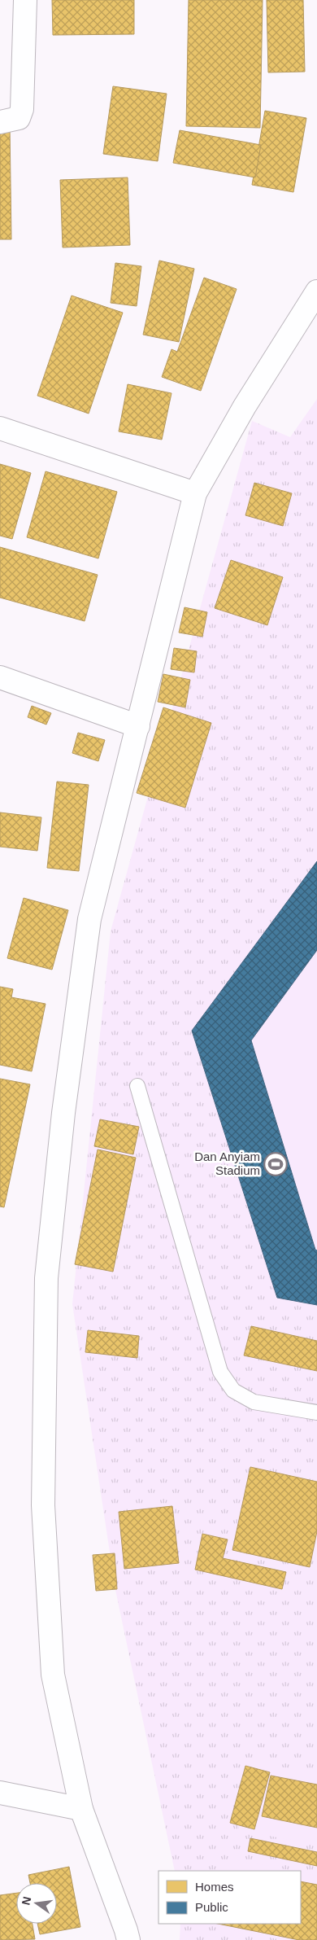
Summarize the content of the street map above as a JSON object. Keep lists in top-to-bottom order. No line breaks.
{"places":{"sports":["Dan Anyiam Stadium"]},"legend":["Homes","Public"],"north":"left"}
